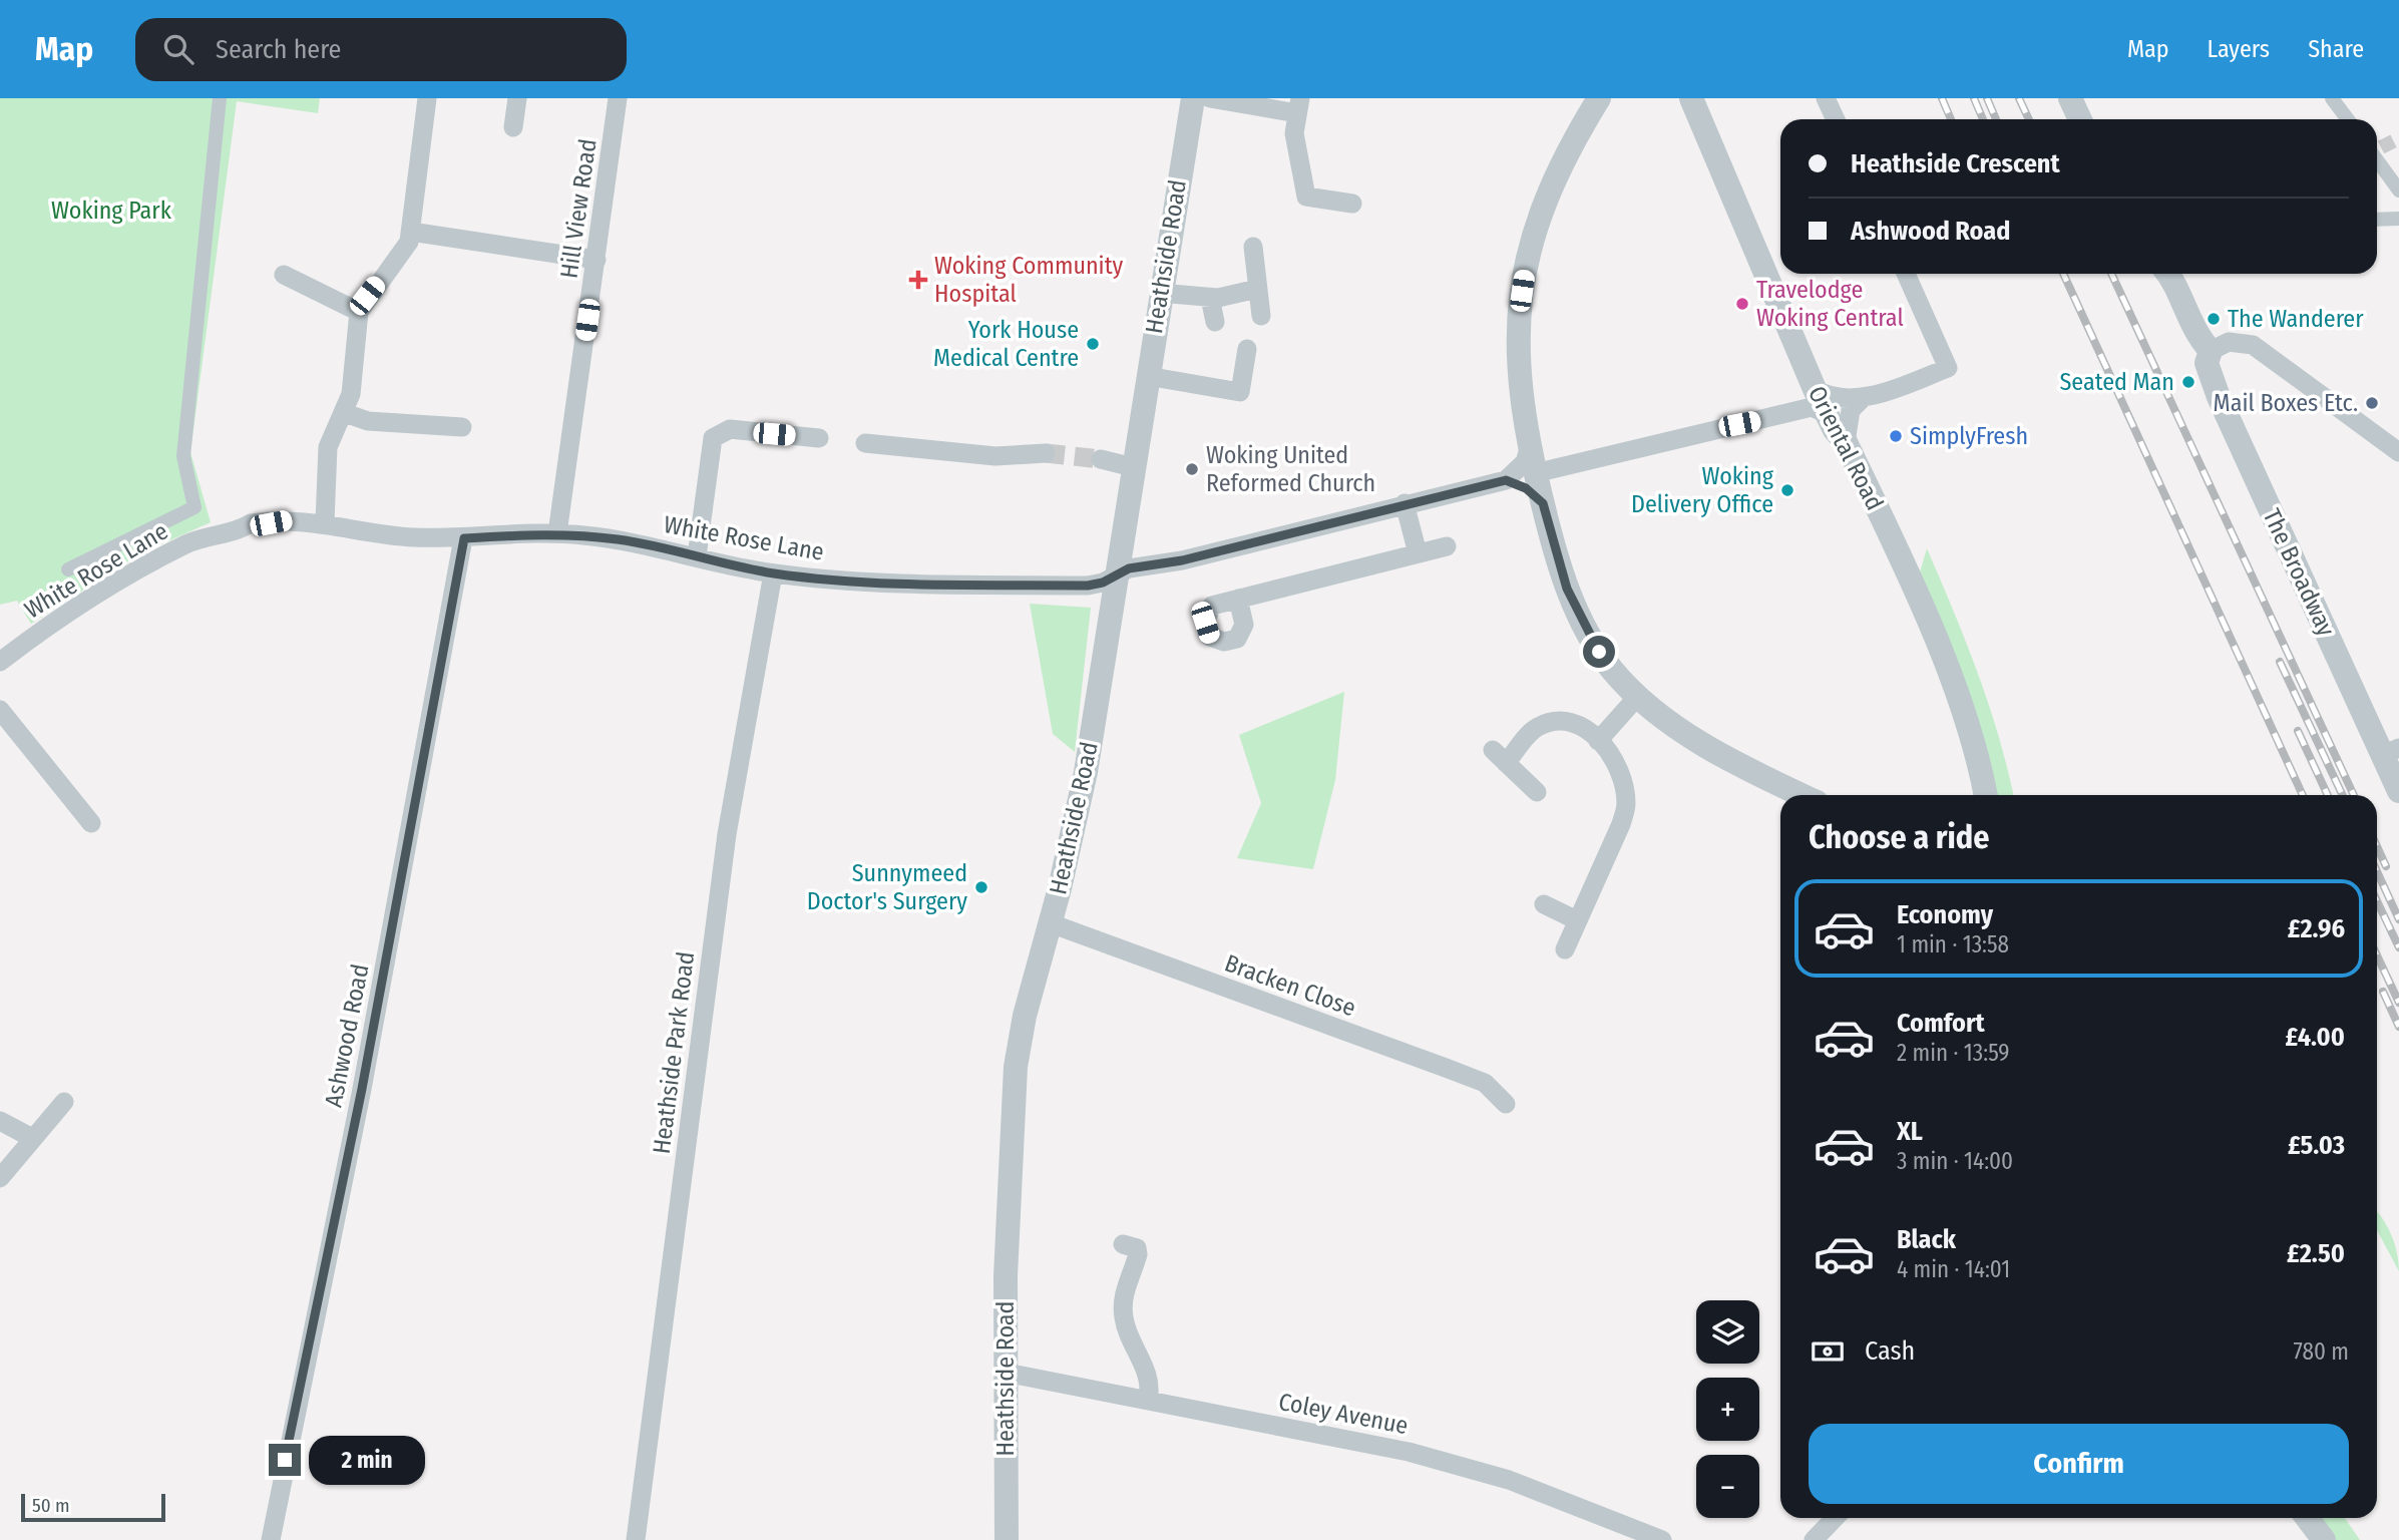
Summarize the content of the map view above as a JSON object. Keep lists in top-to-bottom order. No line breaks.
{"streets":{"street":["Hill View Road","Heathside Road","Oriental Road","White Rose Lane","The Broadway","Bracken Close","Ashwood Road","Heathside Park Road","Coley Avenue"]},"crossings":[["Hill View Road","White Rose Lane"],["Heathside Road","White Rose Lane"],["Heathside Road","Bracken Close"],["Heathside Road","Coley Avenue"],["White Rose Lane","Ashwood Road"],["White Rose Lane","Heathside Park Road"]],"parks":["Woking Park"],"places":{"health":["Woking Community Hospital"],"other":["Travelodge Woking Central","The Wanderer","York House Medical Centre","Seated Man","Mail Boxes Etc.","SimplyFresh","Woking United Reformed Church","Woking Delivery Office","Sunnymeed Doctor's Surgery"]},"scale_bar":"50 m","page":{"header":"Map","search":"Search here","nav":["Map","Layers","Share"],"banner":["Heathside Crescent","Ashwood Road"],"heading":"Choose a ride","list":[{"name":"Economy","note":"1 min · 13:58","value":"£2.96"},{"name":"Comfort","note":"2 min · 13:59","value":"£4.00"},{"name":"XL","note":"3 min · 14:00","value":"£5.03"},{"name":"Black","note":"4 min · 14:01","value":"£2.50"}],"map_buttons":["+","−"],"pay":["Cash","780 m"],"buttons":"Confirm","bubble":"2 min","scale":"50 m"}}
